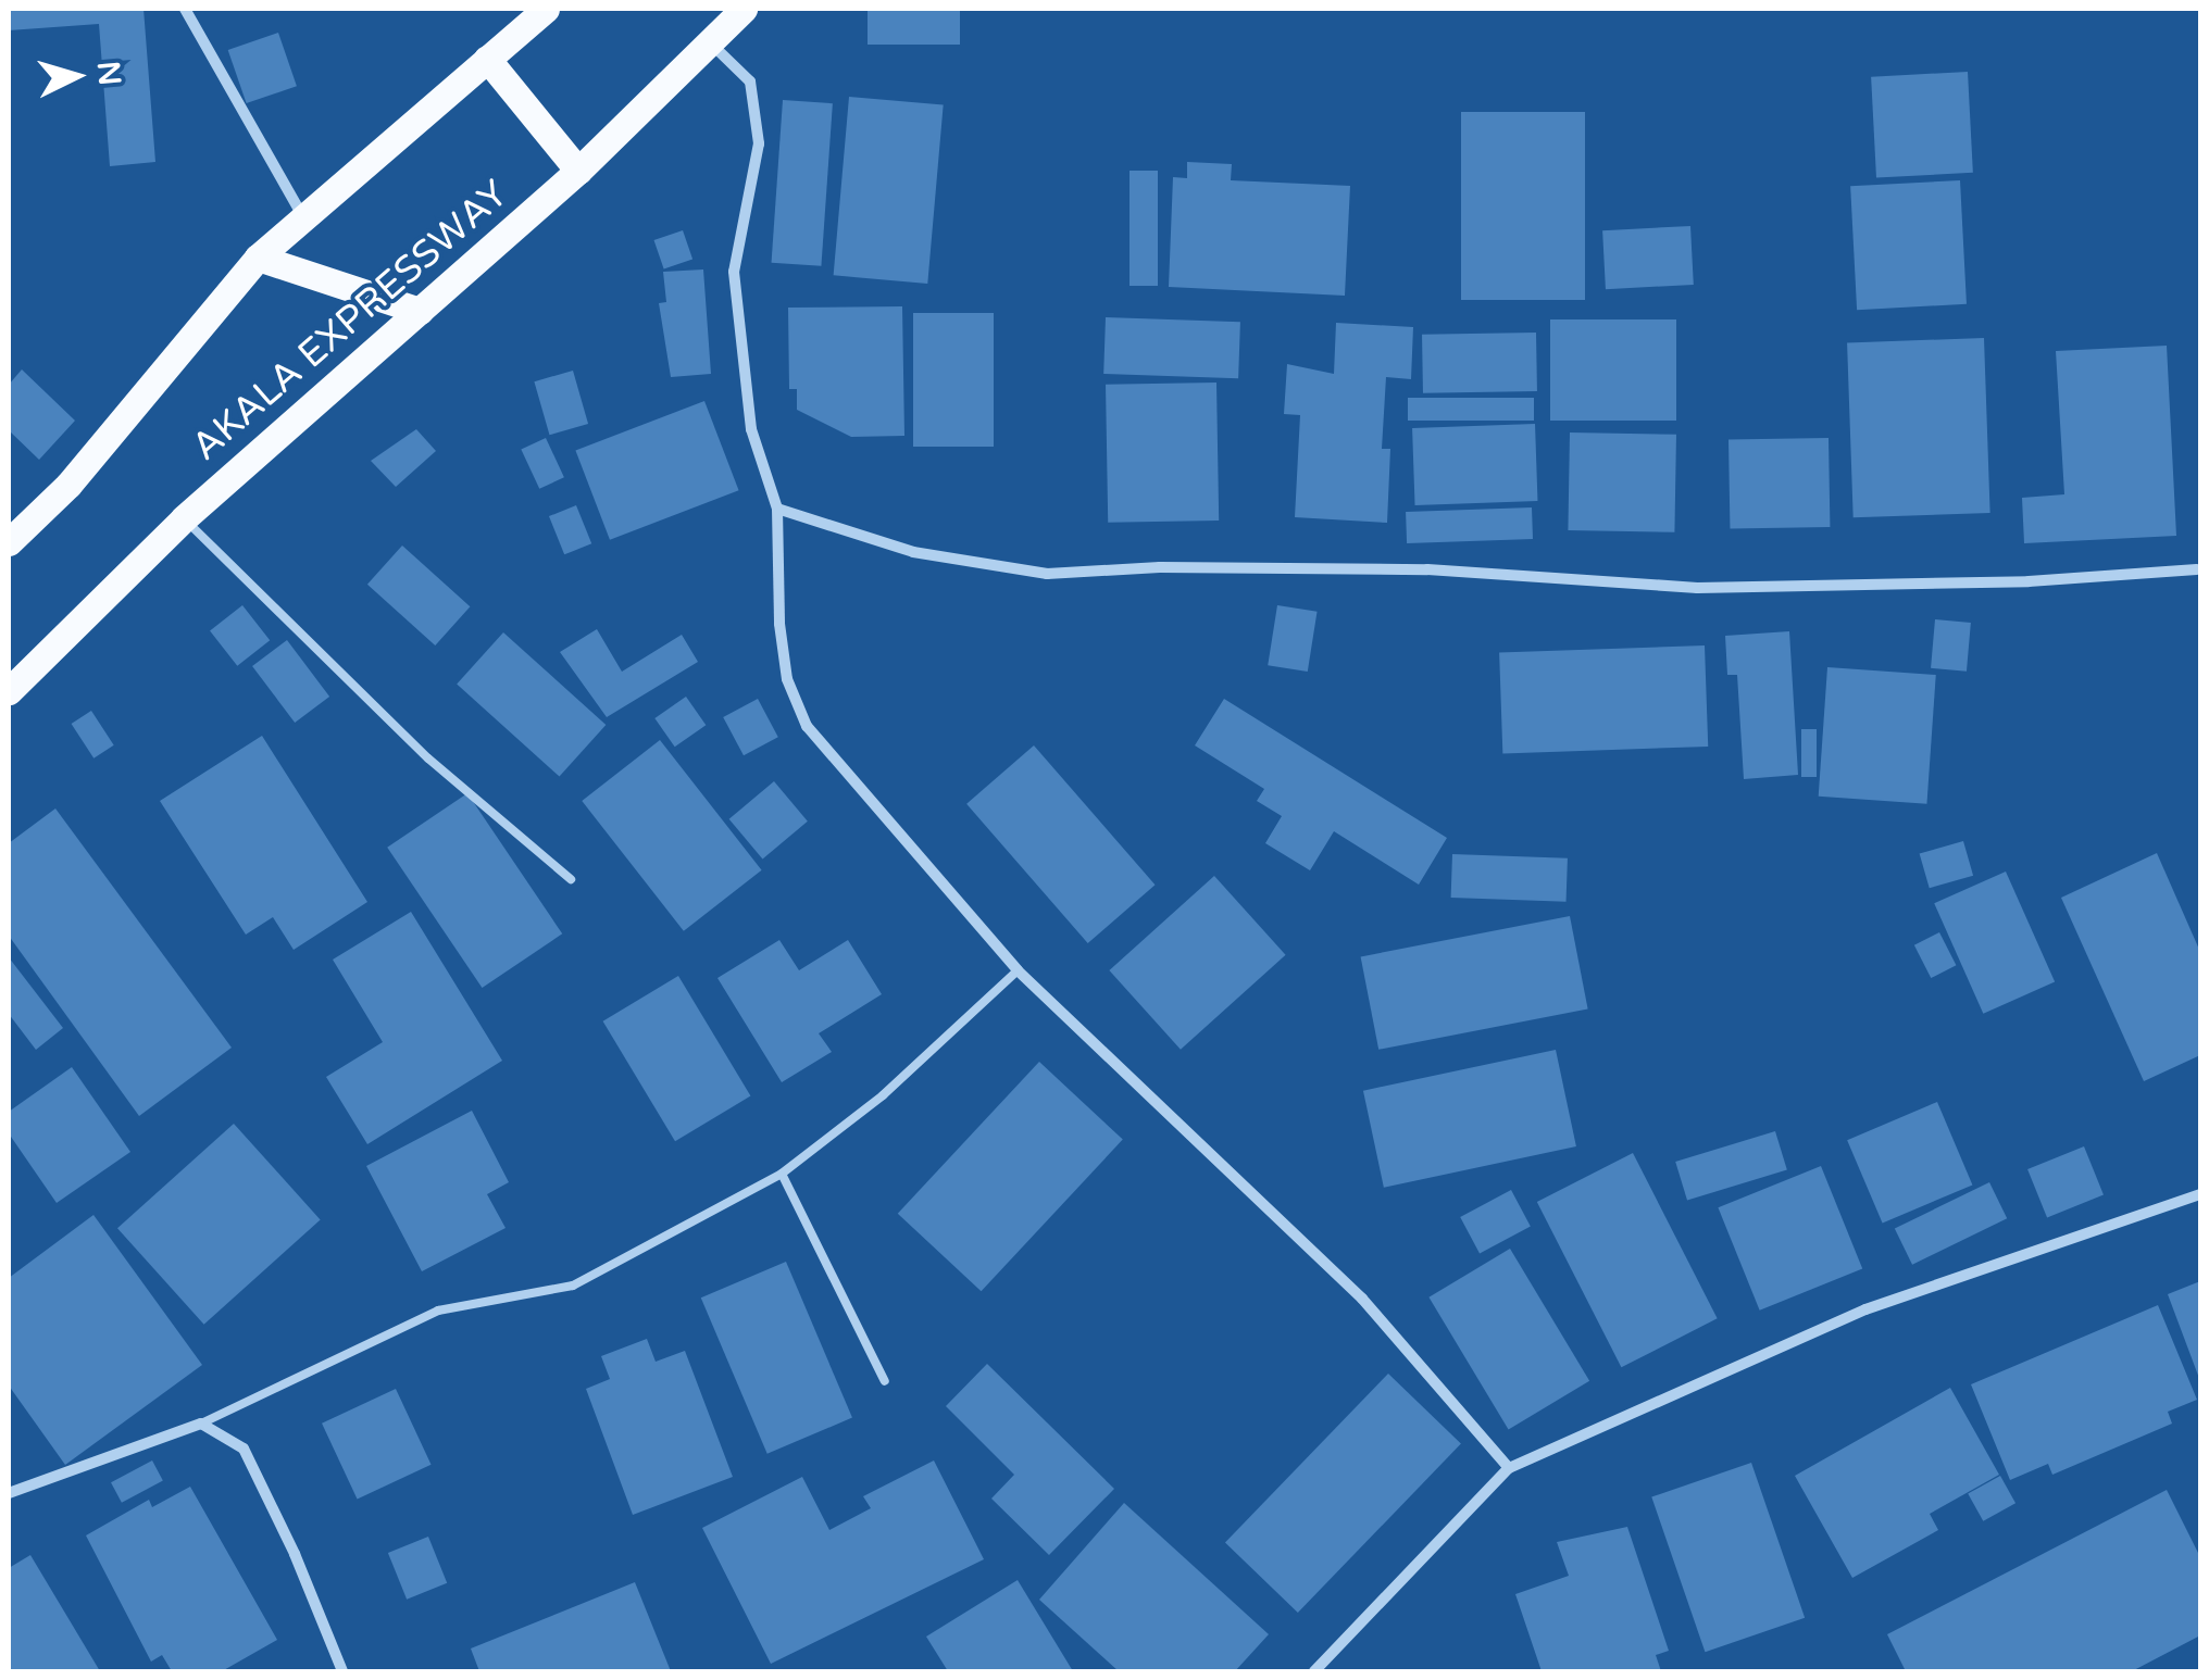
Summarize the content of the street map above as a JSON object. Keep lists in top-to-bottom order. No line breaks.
{"streets":{"main road":["AKALA EXPRESSWAY"]},"north":"right"}
